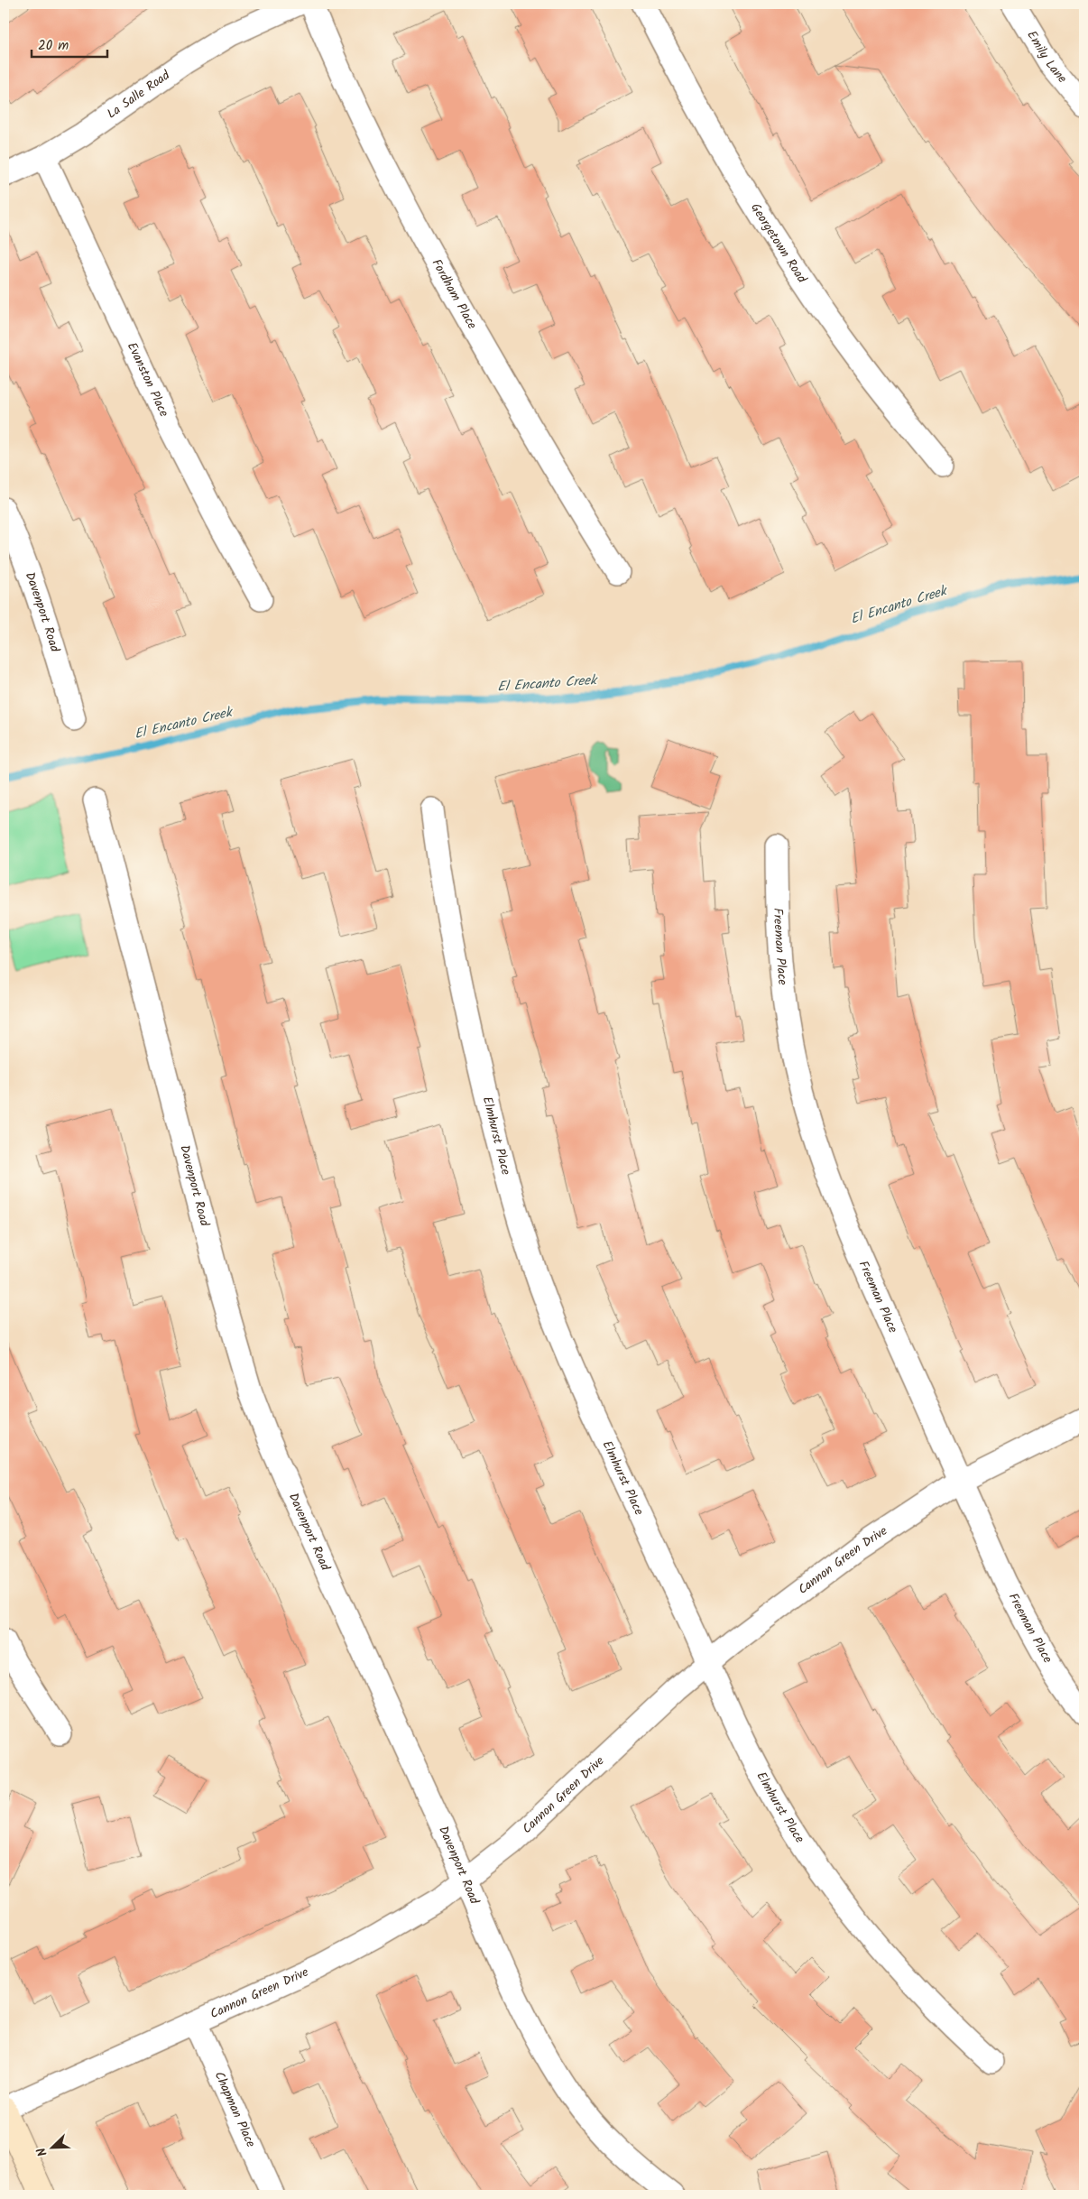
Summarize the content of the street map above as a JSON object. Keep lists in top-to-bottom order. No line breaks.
{"streets":{"street":["Emily Lane","La Salle Road","Georgetown Road","Fordham Place","Evanston Place","Davenport Road","Freeman Place","Elmhurst Place","Cannon Green Drive","Chapman Place"]},"crossings":[["La Salle Road","Evanston Place"],["Davenport Road","Cannon Green Drive"],["Freeman Place","Cannon Green Drive"],["Elmhurst Place","Cannon Green Drive"],["Cannon Green Drive","Chapman Place"]],"water":["El Encanto Creek"],"scale_bar":"20 m","north":"bottom left"}
